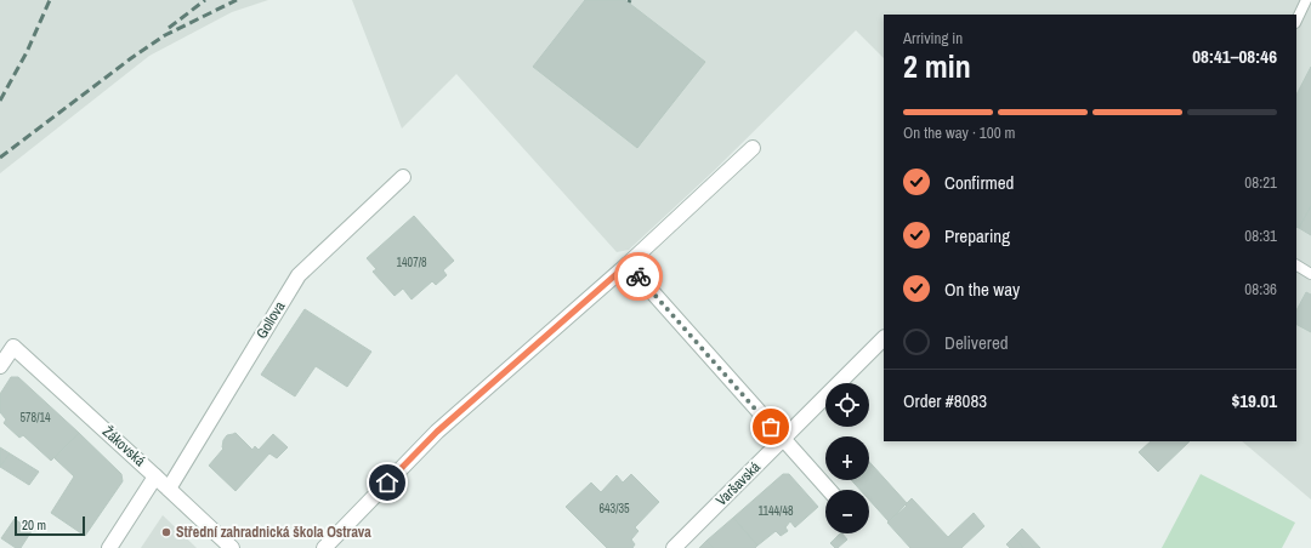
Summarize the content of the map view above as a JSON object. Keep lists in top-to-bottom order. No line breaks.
{"streets":{"street":["Gollova","Žákovská","Varšavská"]},"crossings":[["Gollova","Žákovská"]],"places":["Střední zahradnická škola Ostrava"],"house_numbers":["1407/8","578/14","643/35","1144/48"],"scale_bar":"20 m","page":{"heading":["2 min","Arriving in","08:41–08:46"],"panel":["Order #8083","$19.01"],"bar":"On the way · 100 m","list":[["Confirmed","08:21"],["Preparing","08:31"],["On the way","08:36"],"Delivered"],"map_buttons":["+","−"],"scale":"20 m"}}
